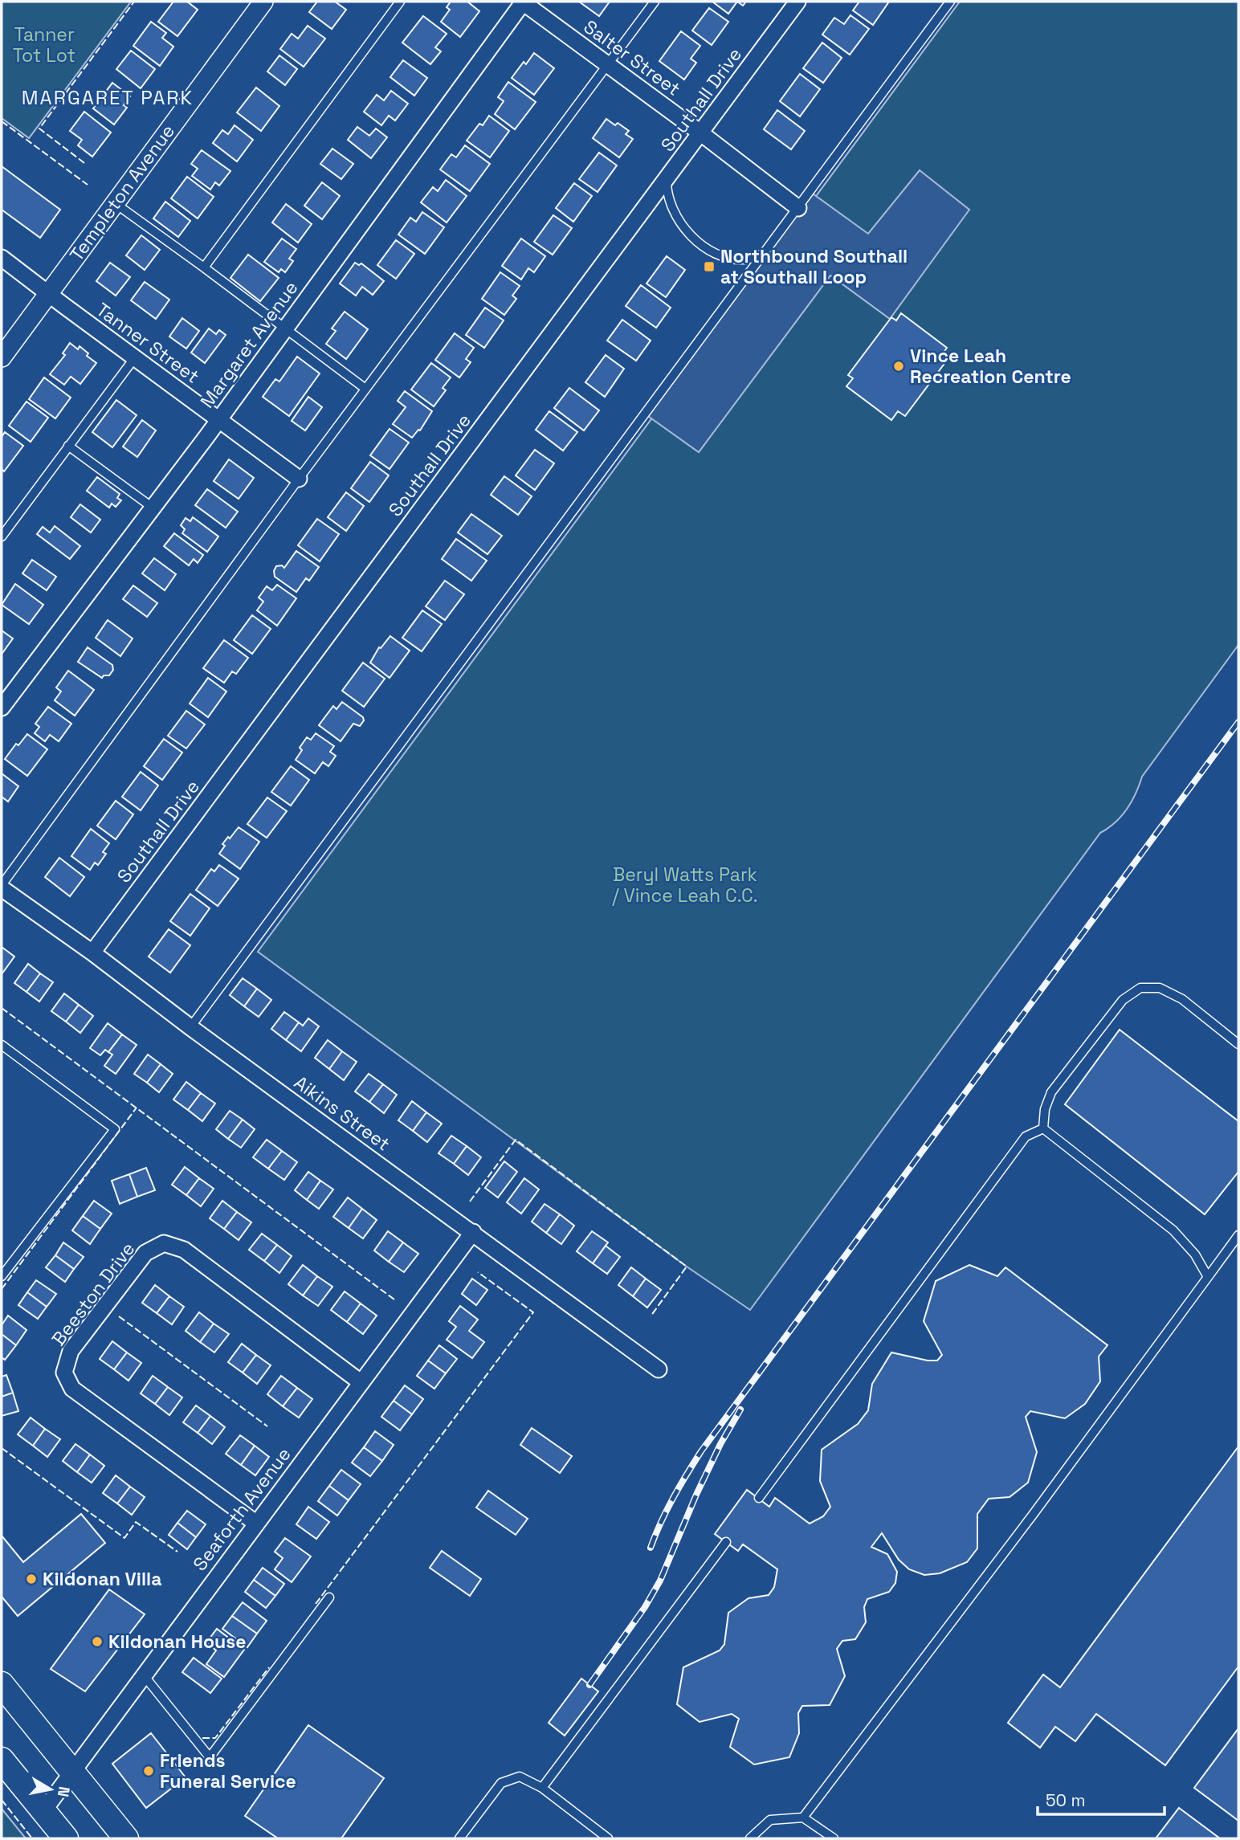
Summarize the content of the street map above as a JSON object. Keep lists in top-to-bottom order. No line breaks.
{"streets":{"street":["Salter Street","Southall Drive","Templeton Avenue","Tanner Street","Margaret Avenue","Aikins Street","Beeston Drive","Seaforth Avenue"]},"crossings":[["Salter Street","Southall Drive"],["Salter Street","Margaret Avenue"],["Southall Drive","Aikins Street"],["Templeton Avenue","Tanner Street"],["Tanner Street","Margaret Avenue"],["Aikins Street","Seaforth Avenue"],["Beeston Drive","Seaforth Avenue"]],"districts":["MARGARET PARK"],"parks":["Tanner Tot Lot","Beryl Watts Park / Vince Leah C.C."],"places":{"transit":["Northbound Southall at Southall Loop"],"other":["Vince Leah Recreation Centre","Kildonan Villa","Kildonan House","Friends Funeral Service"]},"scale_bar":"50 m","north":"right"}
